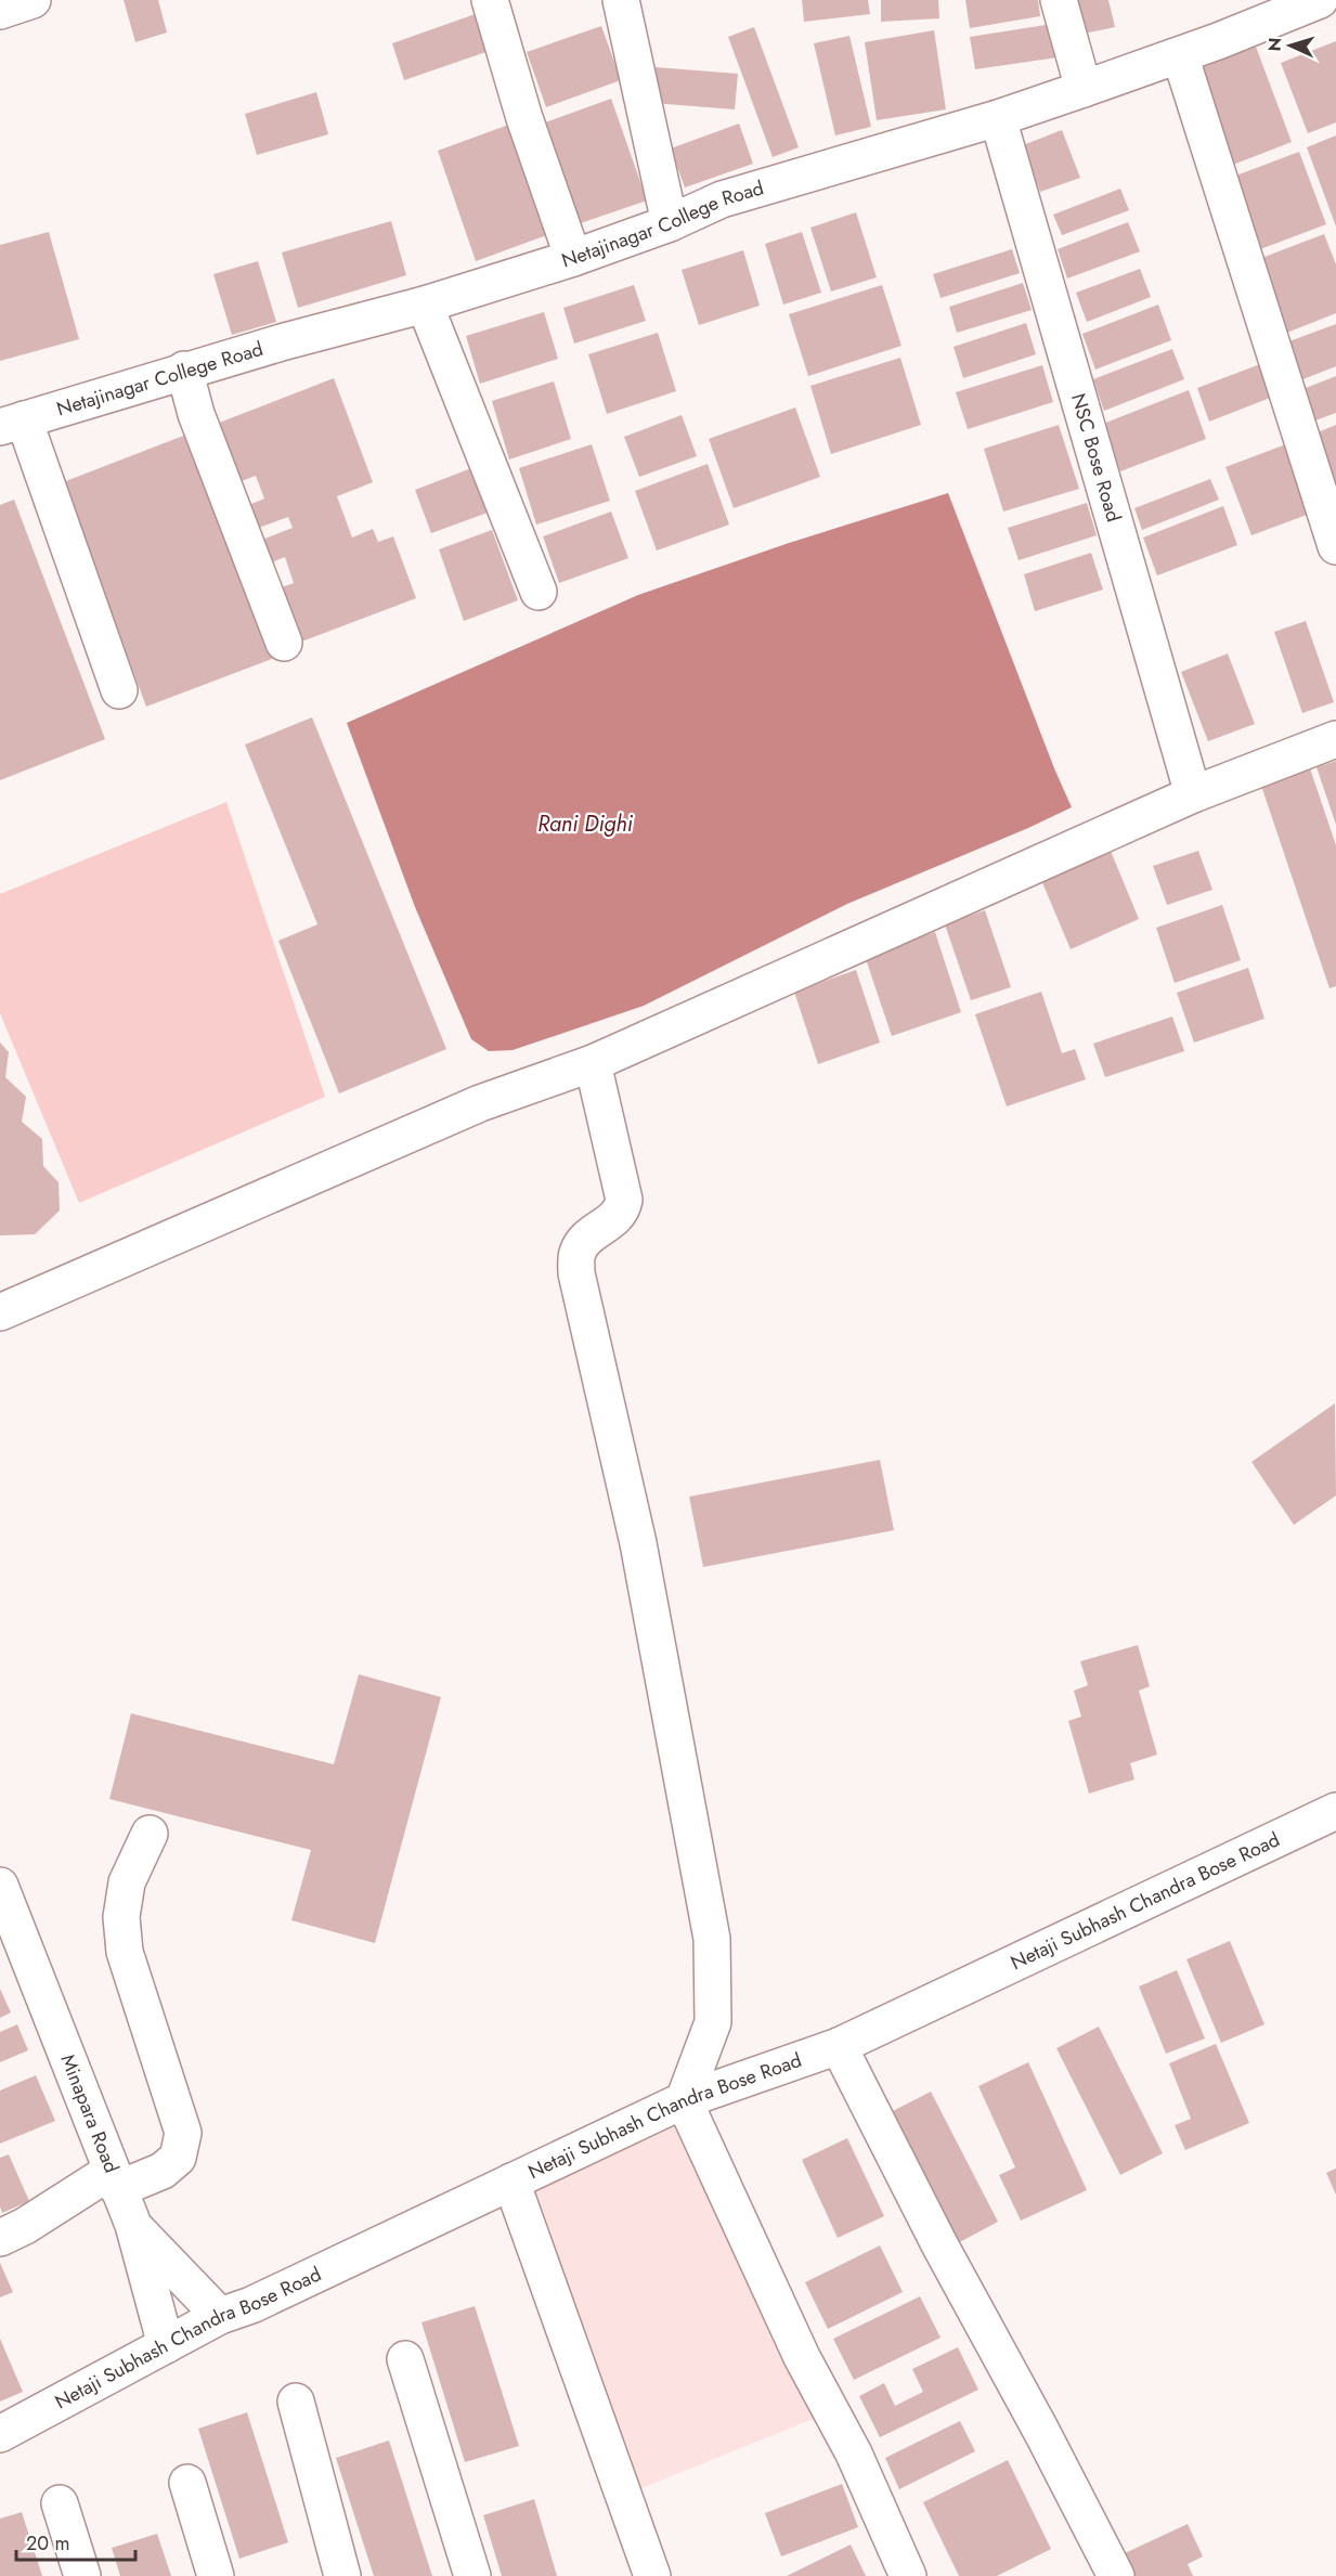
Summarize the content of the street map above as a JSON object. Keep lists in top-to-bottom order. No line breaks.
{"streets":{"street":["Netajinagar College Road","NSC Bose Road","Netaji Subhash Chandra Bose Road","Minapara Road"]},"crossings":[["Netajinagar College Road","NSC Bose Road"],["Netaji Subhash Chandra Bose Road","Minapara Road"]],"water":["Rani Dighi"],"scale_bar":"20 m","north":"left"}
